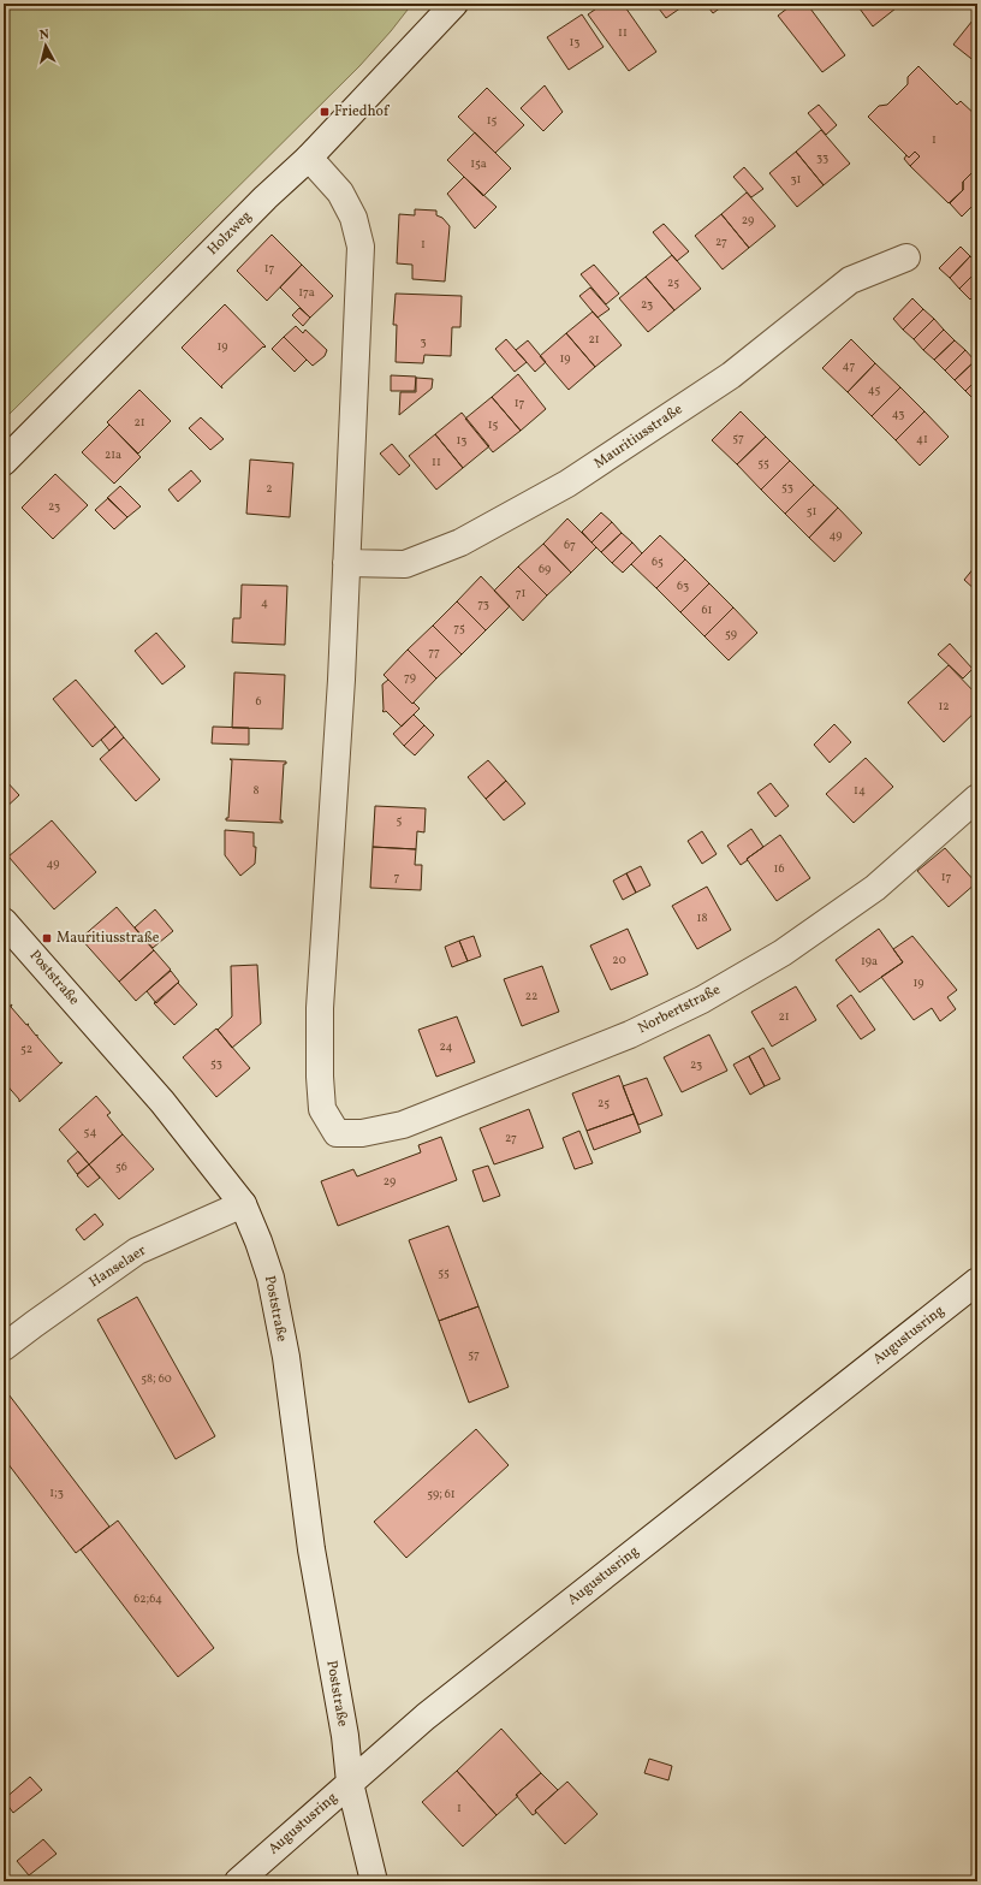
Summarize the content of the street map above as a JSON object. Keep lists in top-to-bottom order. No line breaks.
{"streets":{"street":["Holzweg","Mauritiusstraße","Poststraße","Norbertstraße","Hanselaer","Augustusring"]},"crossings":[["Mauritiusstraße","Norbertstraße"],["Poststraße","Hanselaer"],["Poststraße","Augustusring"]],"places":{"transit":["Friedhof","Mauritiusstraße"]},"house_numbers":["11","13","15","1","33","15a","31","29","27","1","17","25","17a","23","21","3","19","19","47","45","17","43","21","15","57","41","13","21a","11","55","53","2","23","51","49","67","65","69","63","71","4","73","61","75","59","77","79","6","12","8","14","5","49","16","7","17","18","20","19a","19","22","21","24","52","53","23","25","54","27","56","29","55","57","58; 60","1;3","59; 61","62;64","1"],"north":"top"}
